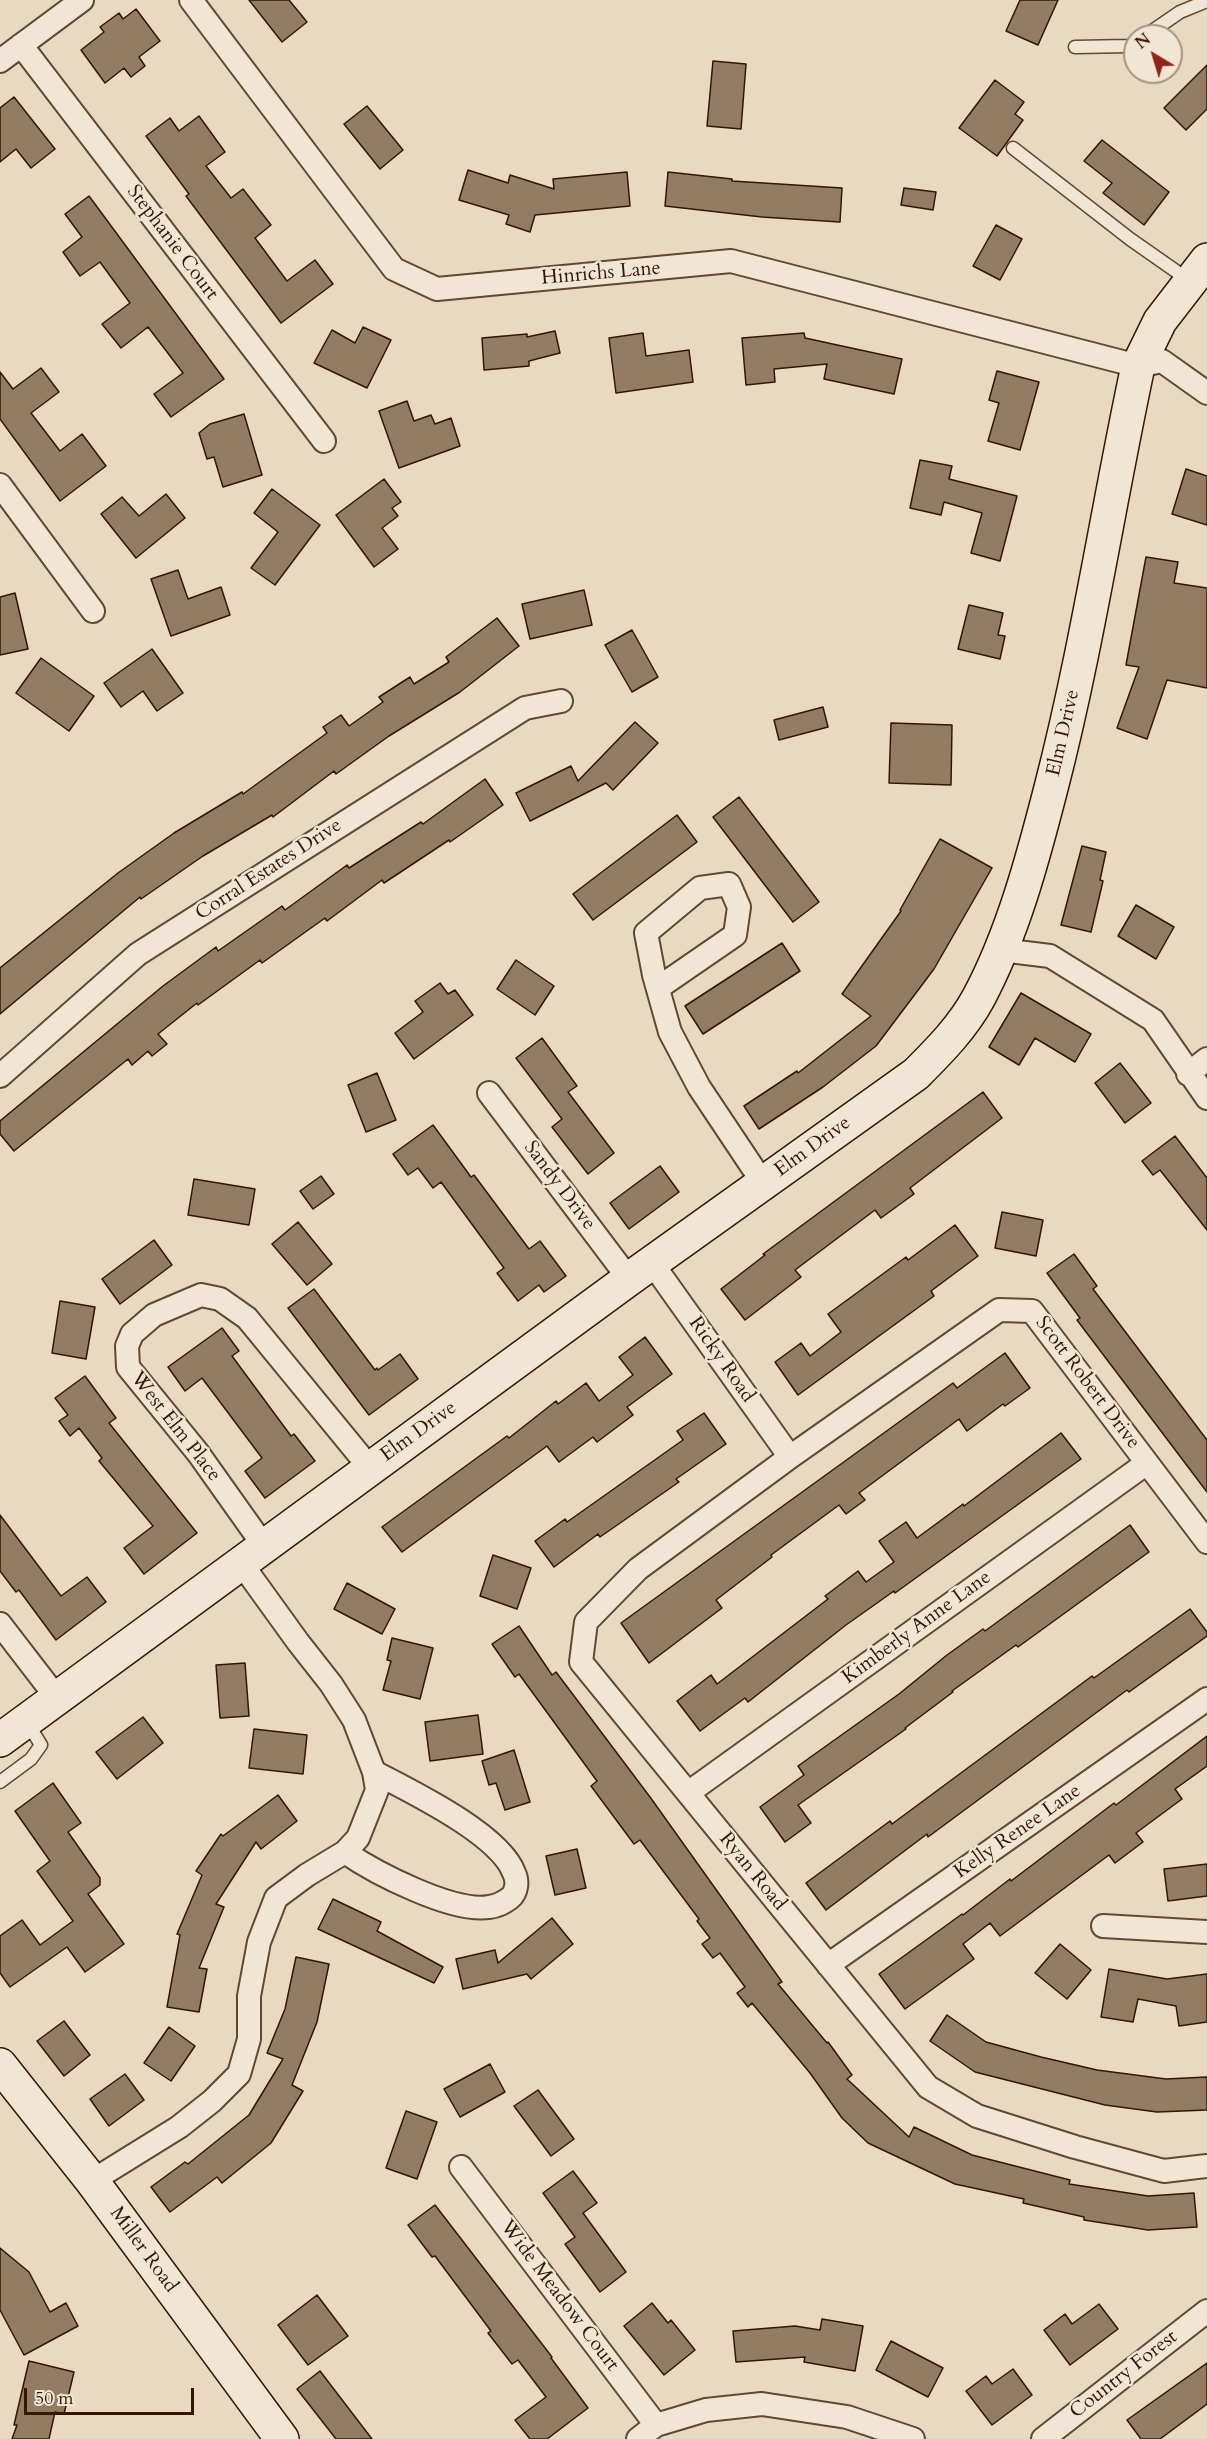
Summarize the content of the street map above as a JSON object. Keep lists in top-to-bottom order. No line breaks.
{"streets":{"street":["Stephanie Court","Hinrichs Lane","Elm Drive","Corral Estates Drive","Sandy Drive","Ricky Road","Scott Robert Drive","West Elm Place","Kimberly Anne Lane","Kelly Renee Lane","Ryan Road","Miller Road","Wide Meadow Court","Country Forest"]},"crossings":[["Hinrichs Lane","Elm Drive"],["Elm Drive","Sandy Drive"],["Elm Drive","Ricky Road"],["Elm Drive","West Elm Place"],["Sandy Drive","Ricky Road"],["Ricky Road","Scott Robert Drive"],["Ricky Road","Ryan Road"],["Scott Robert Drive","Kimberly Anne Lane"],["Scott Robert Drive","Ryan Road"],["Kimberly Anne Lane","Ryan Road"],["Kelly Renee Lane","Ryan Road"]],"scale_bar":"50 m","north":"top left"}
